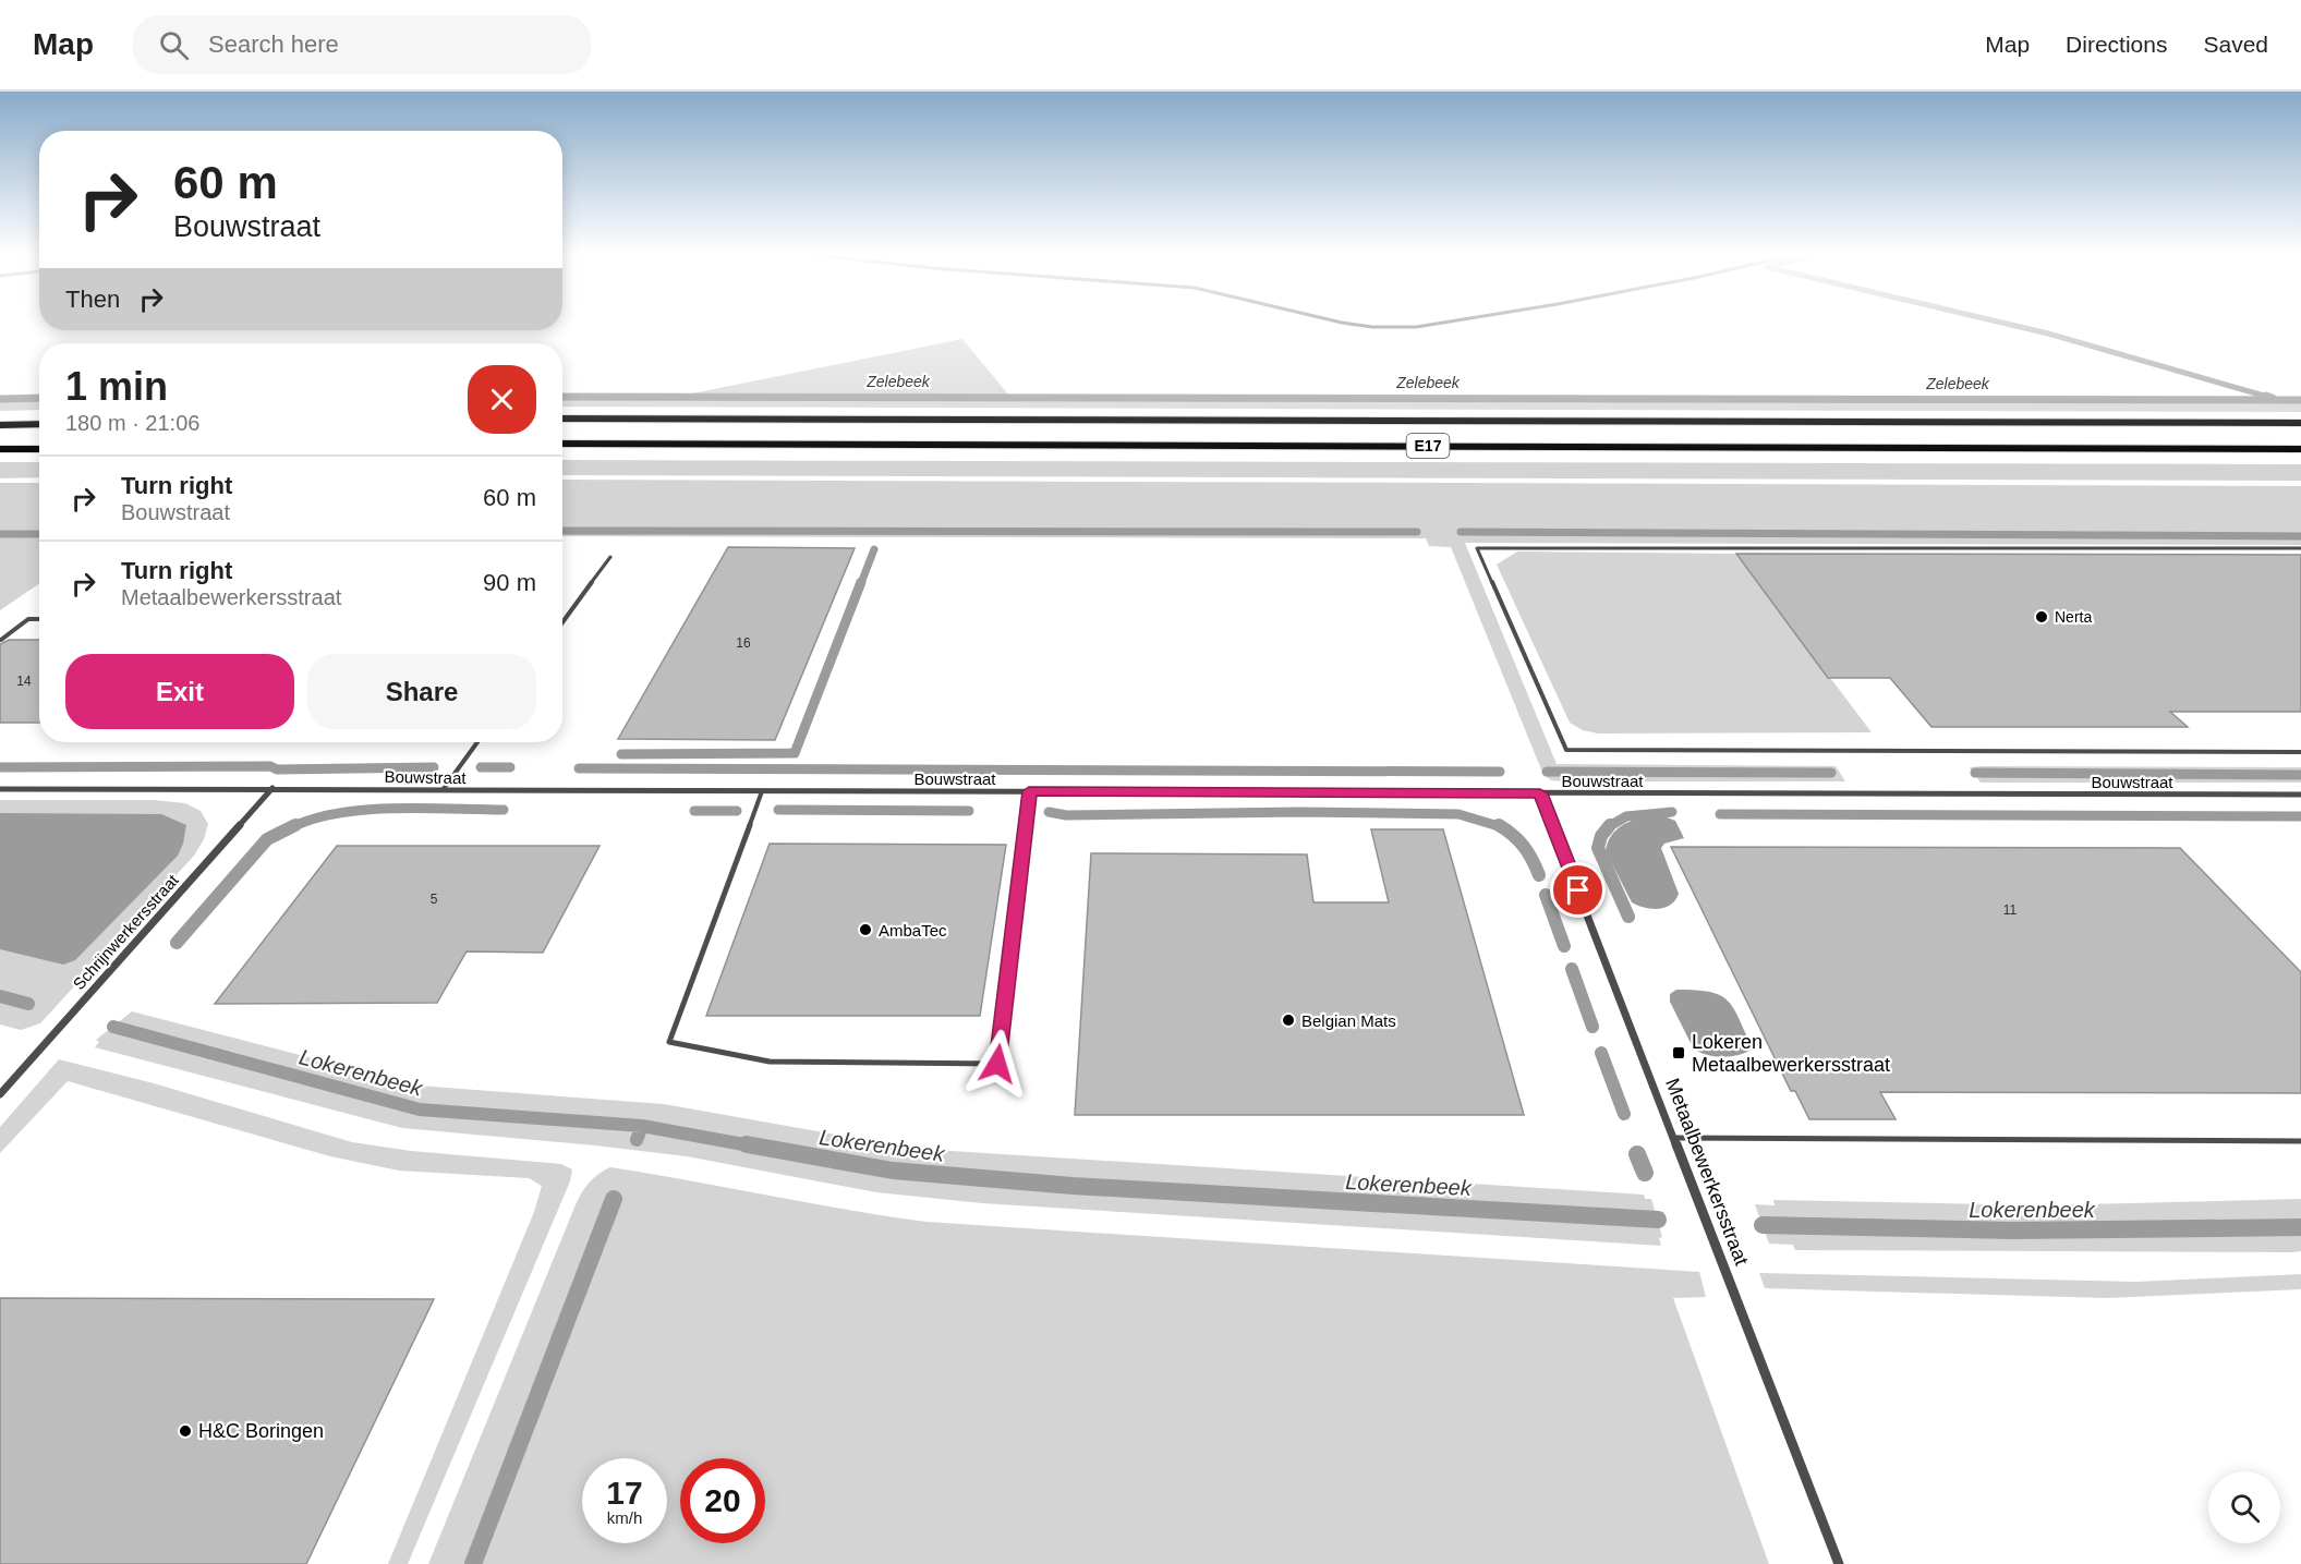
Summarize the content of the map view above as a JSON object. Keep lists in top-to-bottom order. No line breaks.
{"streets":{"highway":["E17"],"street":["Bouwstraat","Schrijnwerkersstraat","Metaalbewerkersstraat"]},"crossings":[["Bouwstraat","Schrijnwerkersstraat"],["Bouwstraat","Metaalbewerkersstraat"]],"water":["Zelebeek","Lokerenbeek"],"places":{"other":["Nerta","AmbaTec","Belgian Mats","H&C Boringen"],"transit":["Lokeren Metaalbewerkersstraat"]},"house_numbers":["16","14","5","11"],"page":{"header":"Map","search":"Search here","nav":["Map","Directions","Saved"],"turn":["60 m","Bouwstraat"],"then":"Then","heading":["1 min","180 m · 21:06"],"list":[{"name":"Turn right","note":"Bouwstraat","value":"60 m"},{"name":"Turn right","note":"Metaalbewerkersstraat","value":"90 m"}],"buttons":["Exit","Share"],"speed":"17 km/h","limit":"20"}}
